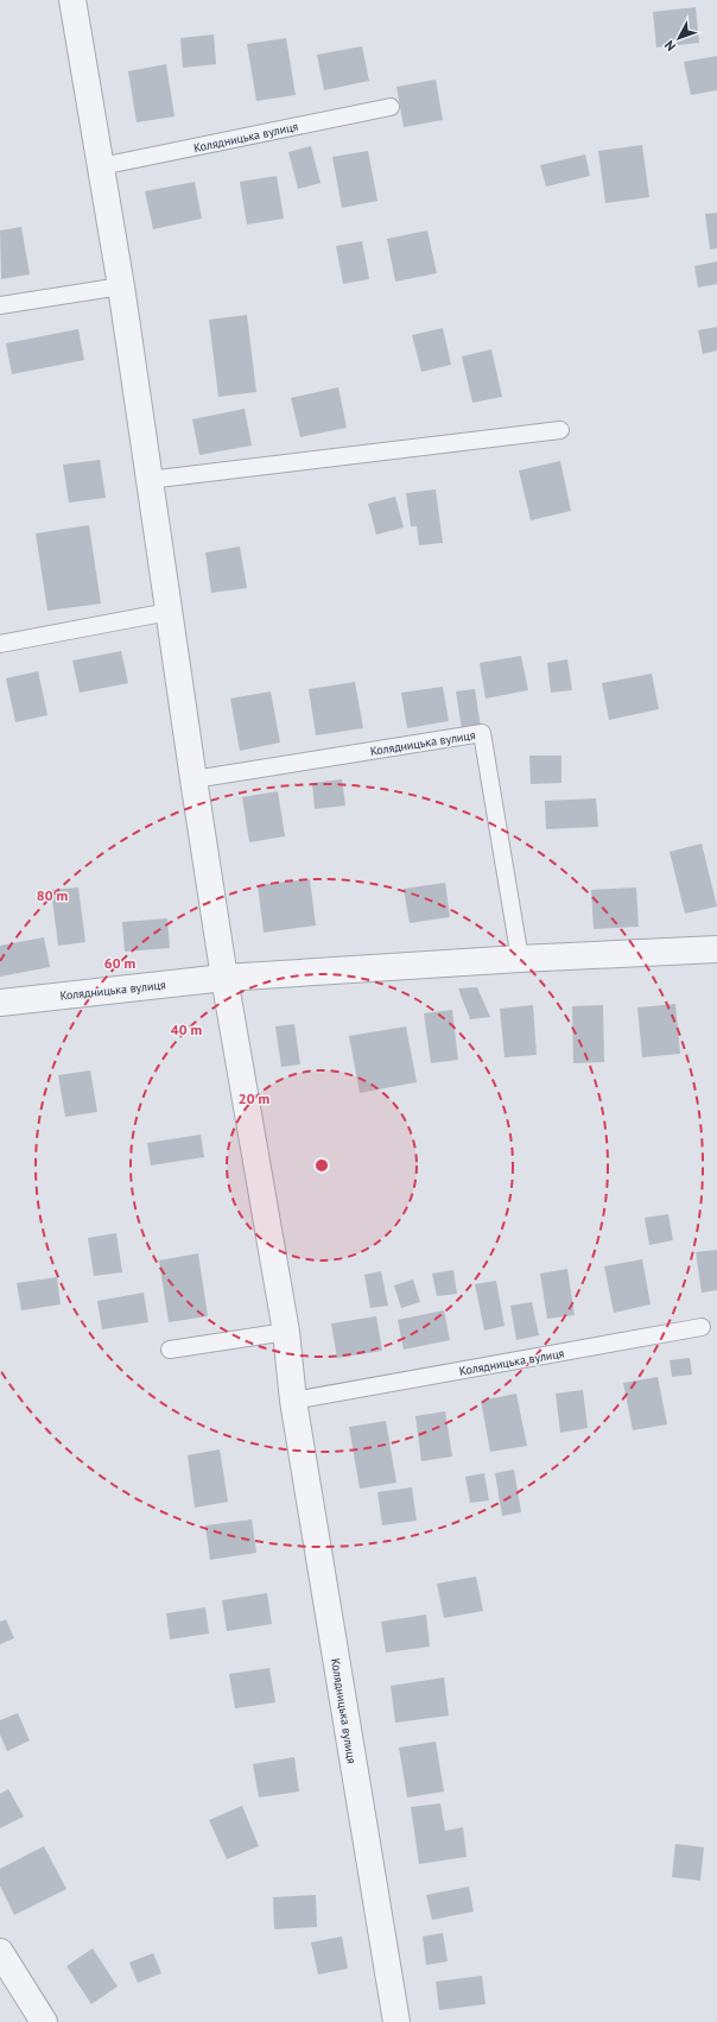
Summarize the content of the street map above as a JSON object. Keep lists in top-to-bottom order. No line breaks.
{"streets":{"street":["Колядницька вулиця"]},"north":"bottom left","rings":["80 m","60 m","40 m","20 m"]}
